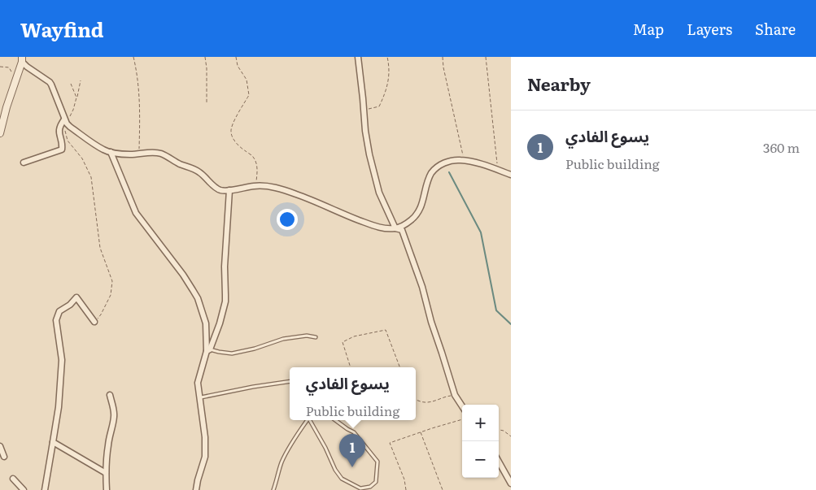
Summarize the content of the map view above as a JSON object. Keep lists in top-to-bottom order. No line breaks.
{"page":{"header":"Wayfind","nav":["Map","Layers","Share"],"heading":"Nearby","list":[{"mark":"1","name":"يسوع الفادي","note":"Public building","value":"360 m"}],"popup":["يسوع الفادي","Public building"],"map_buttons":["+","−"],"pins":"1"}}
